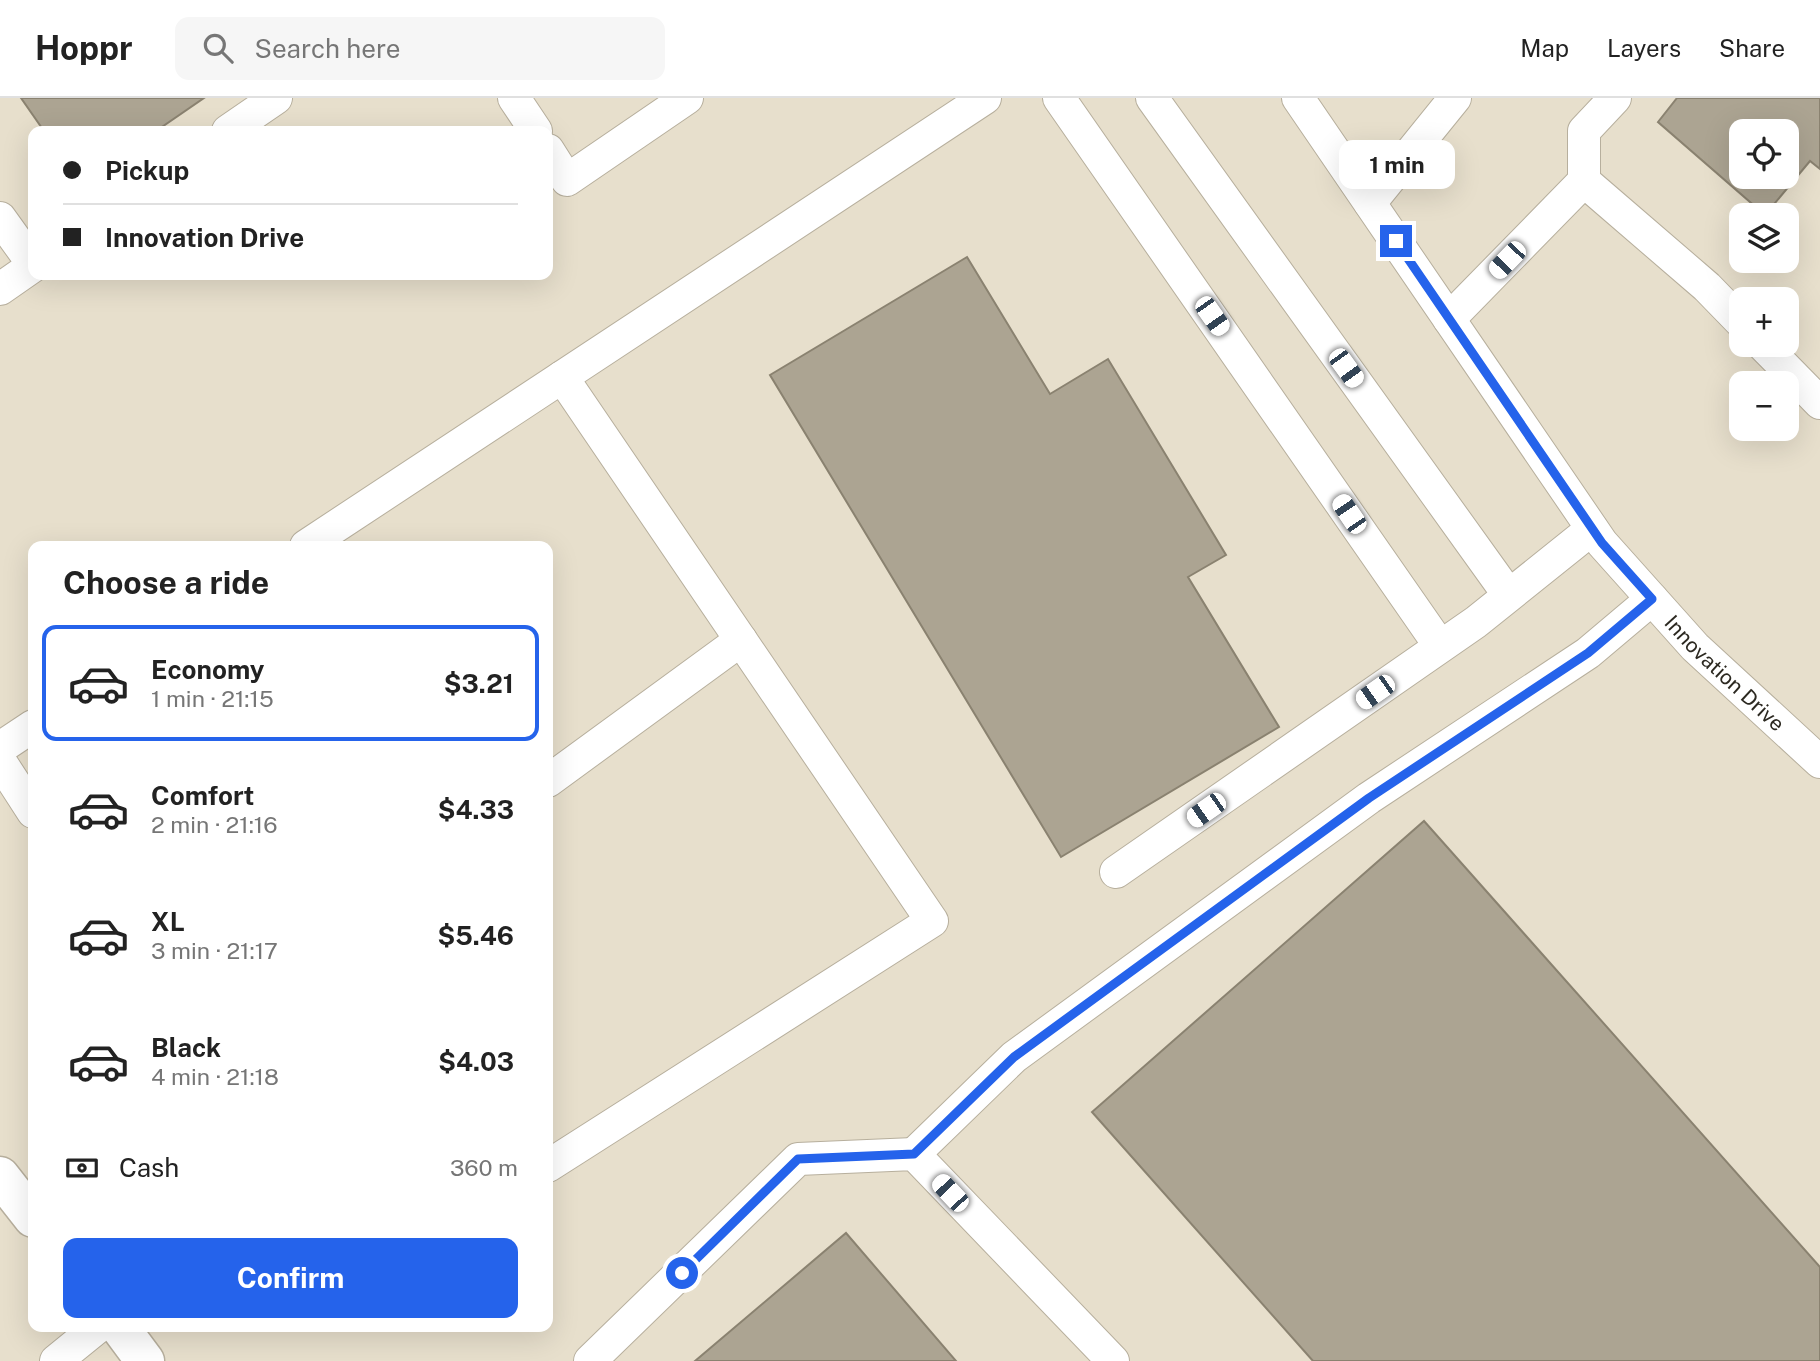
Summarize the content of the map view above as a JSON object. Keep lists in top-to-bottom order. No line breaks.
{"streets":{"street":["Innovation Drive"]},"page":{"header":"Hoppr","search":"Search here","nav":["Map","Layers","Share"],"map_buttons":["+","−"],"banner":["Pickup","Innovation Drive"],"bubble":"1 min","heading":"Choose a ride","list":[{"name":"Economy","note":"1 min · 21:15","value":"$3.21"},{"name":"Comfort","note":"2 min · 21:16","value":"$4.33"},{"name":"XL","note":"3 min · 21:17","value":"$5.46"},{"name":"Black","note":"4 min · 21:18","value":"$4.03"}],"pay":["Cash","360 m"],"buttons":"Confirm"}}
